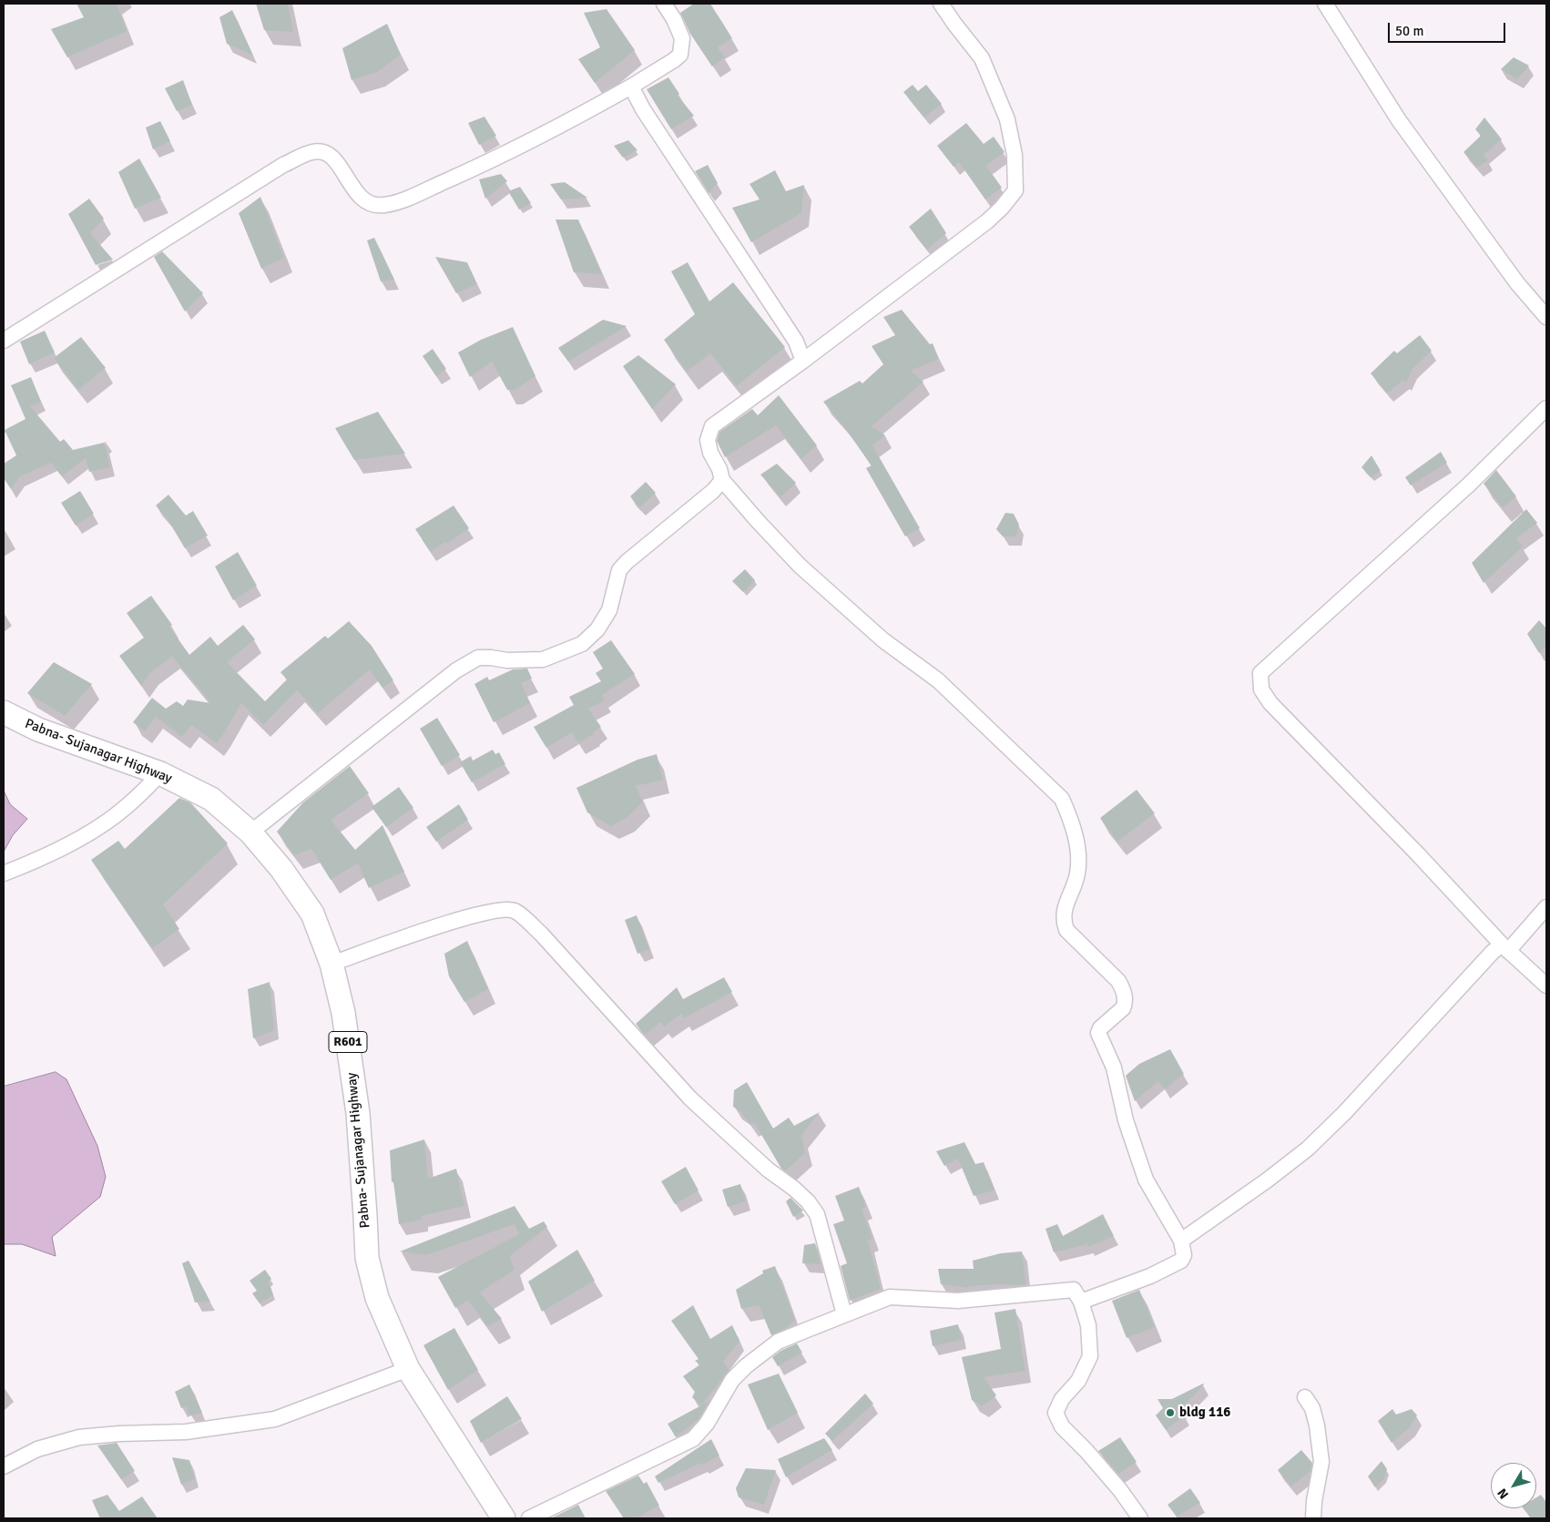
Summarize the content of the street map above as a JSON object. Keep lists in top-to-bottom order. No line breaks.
{"streets":{"main road":["Pabna- Sujanagar Highway","R601"]},"places":["bldg 116"],"scale_bar":"50 m","north":"bottom left"}
